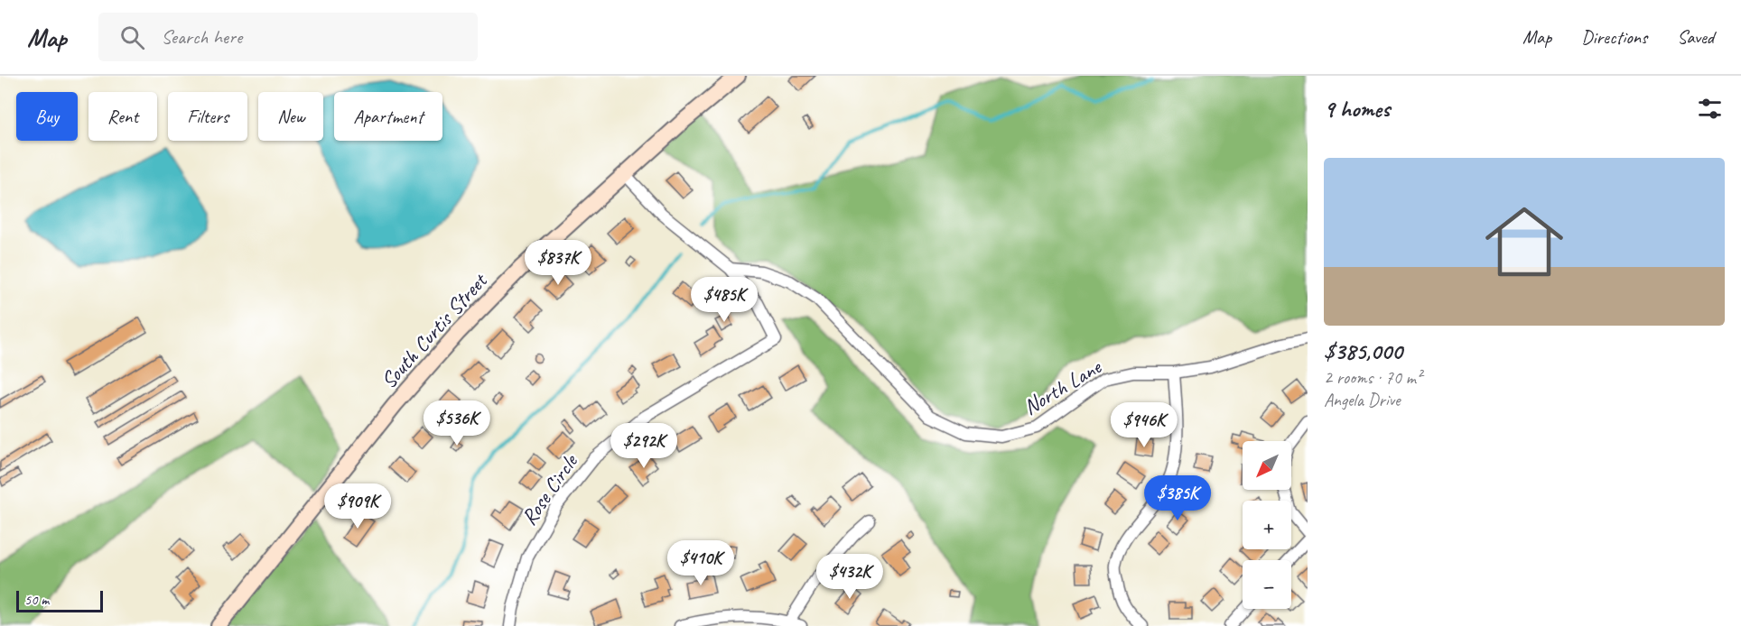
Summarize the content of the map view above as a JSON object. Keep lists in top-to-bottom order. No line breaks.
{"streets":{"street":["South Curtis Street","North Lane","Rose Circle"]},"crossings":[["North Lane","Rose Circle"]],"scale_bar":"50 m","north":"bottom left","page":{"header":"Map","search":"Search here","nav":["Map","Directions","Saved"],"heading":"9 homes","chip":["Buy","Rent","Filters","New","Apartment"],"list":[{"name":"$385,000","note":"2 rooms · 70 m² · Angela Drive"}],"price":["$837K","$485K","$536K","$946K","$292K","$385K","$909K","$410K","$432K"],"map_buttons":["+","−"],"scale":"50 m"}}
